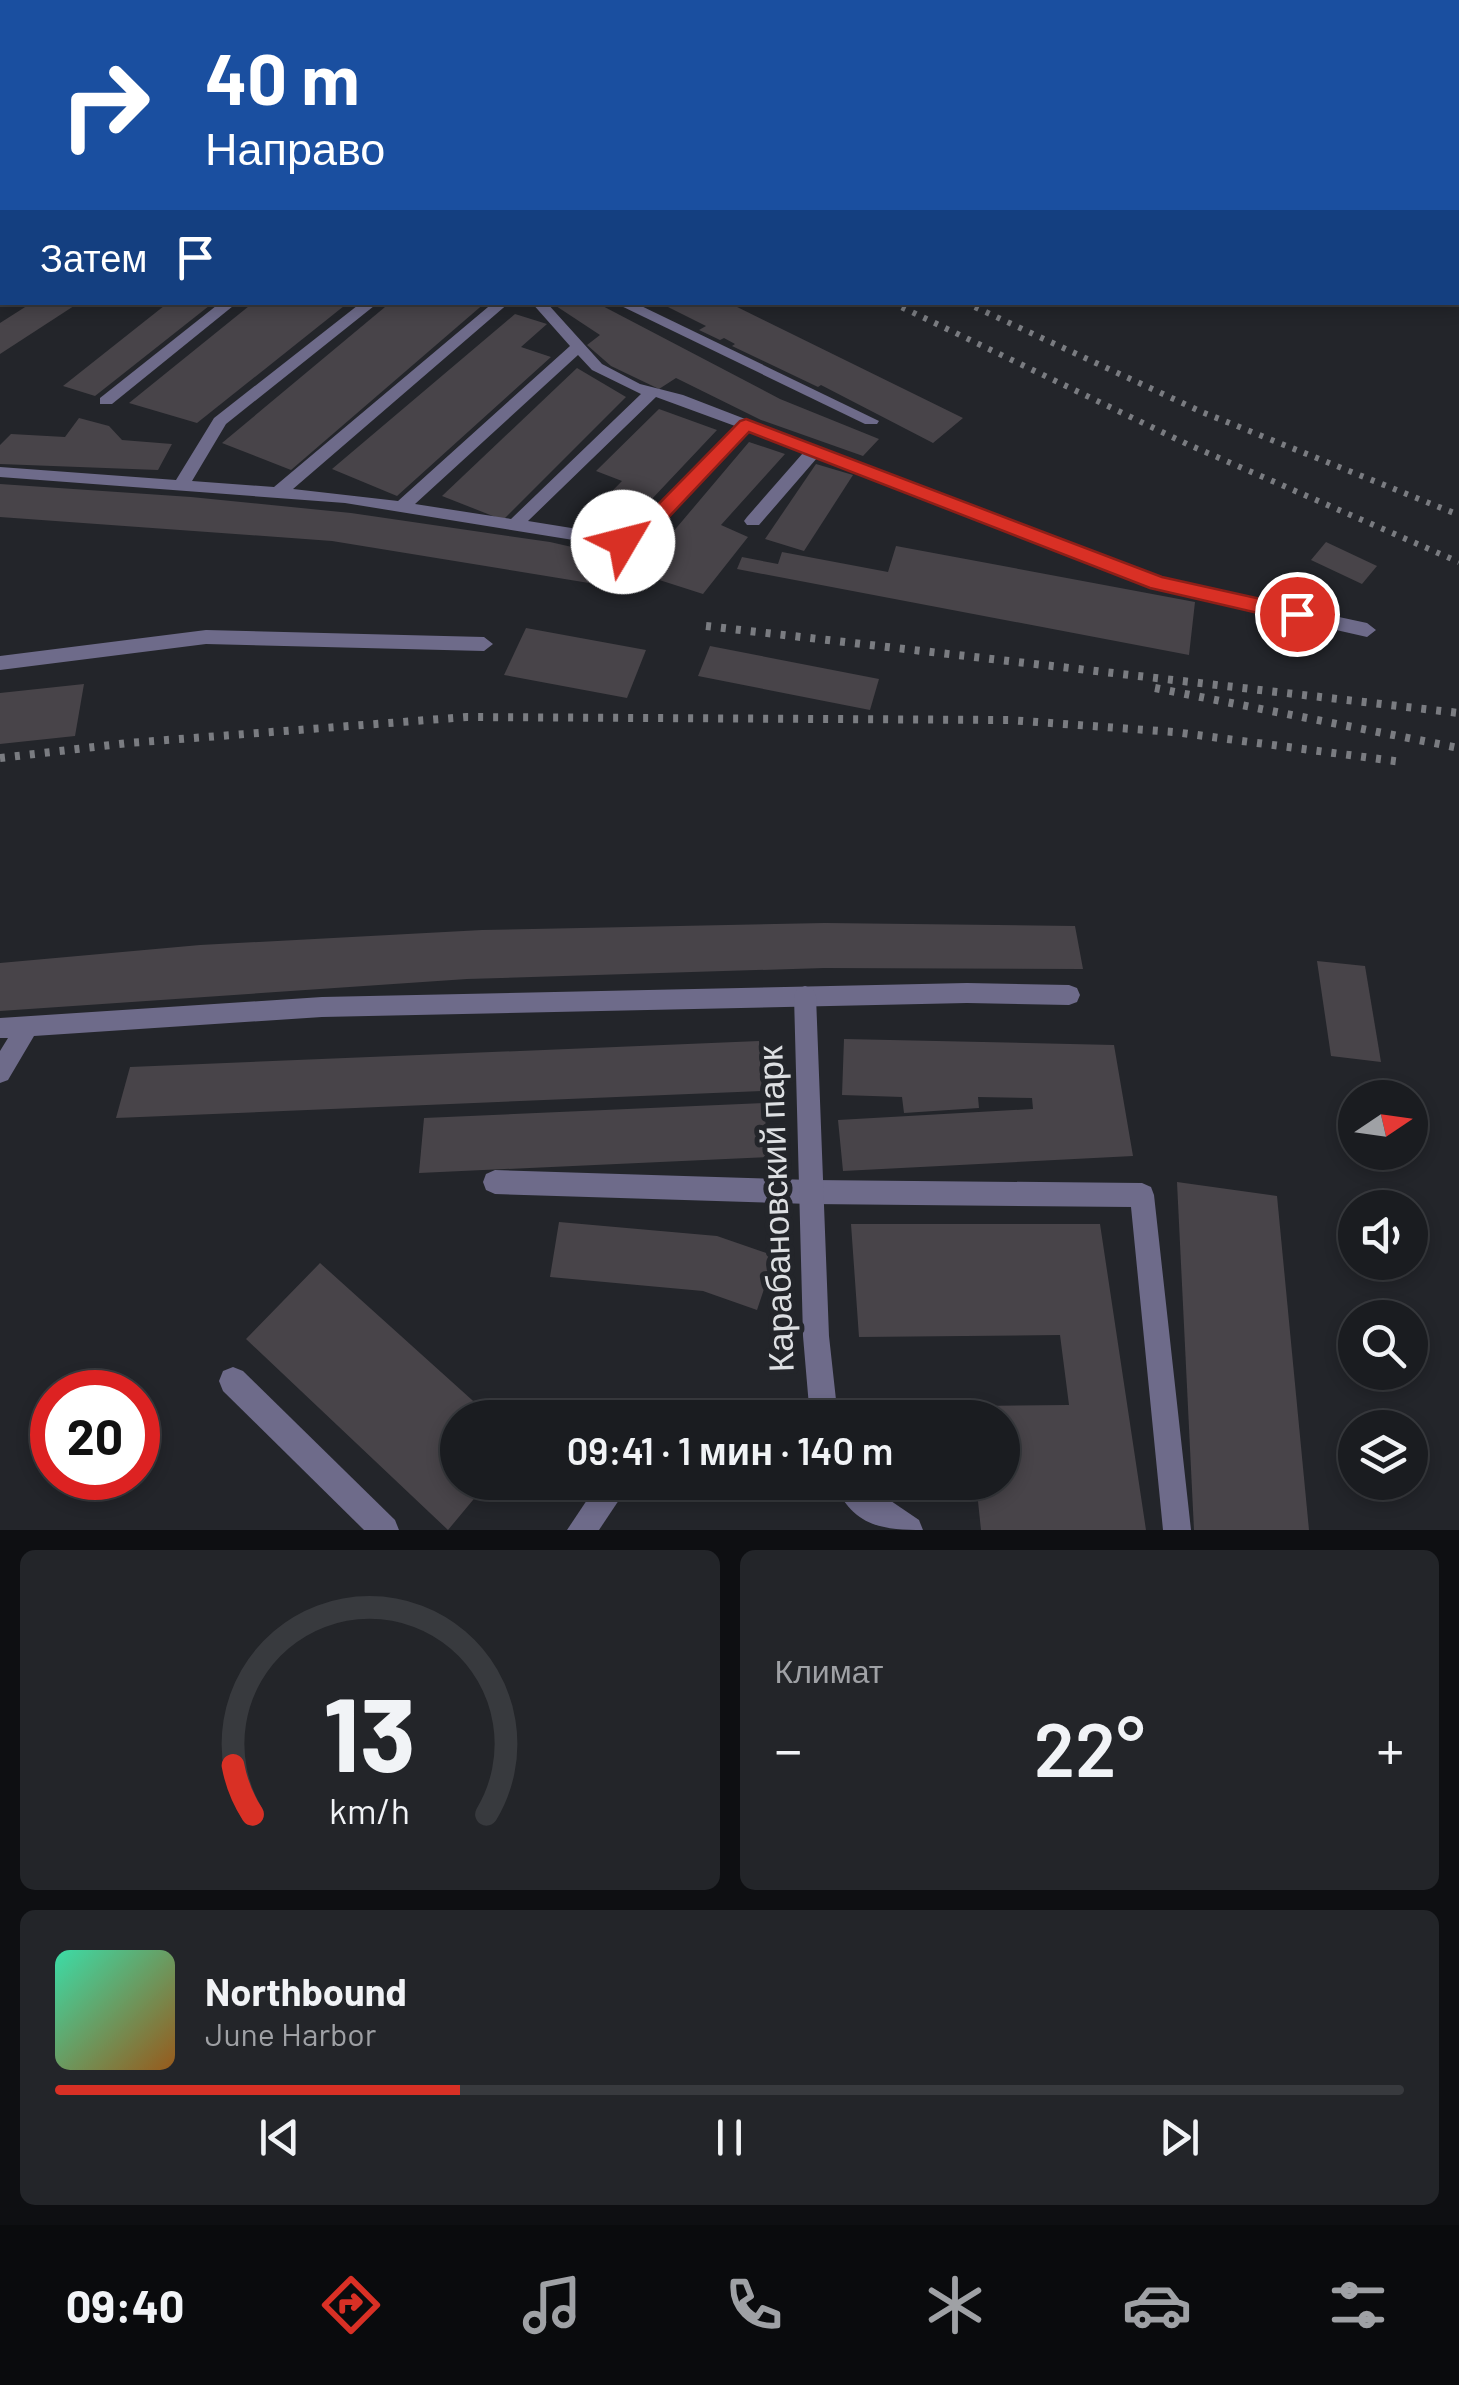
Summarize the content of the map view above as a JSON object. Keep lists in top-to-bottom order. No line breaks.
{"streets":{"street":["Карабановский парк"]},"north":"right","page":{"turn":["40 m","Направо"],"then":"Затем","limit":"20","trip":"09:41 · 1 мин · 140 m","tile":"Климат","heat":["−","22°","+"],"song":["Northbound","June Harbor"],"tabs":"09:40","gauge":["13","km/h"]}}
